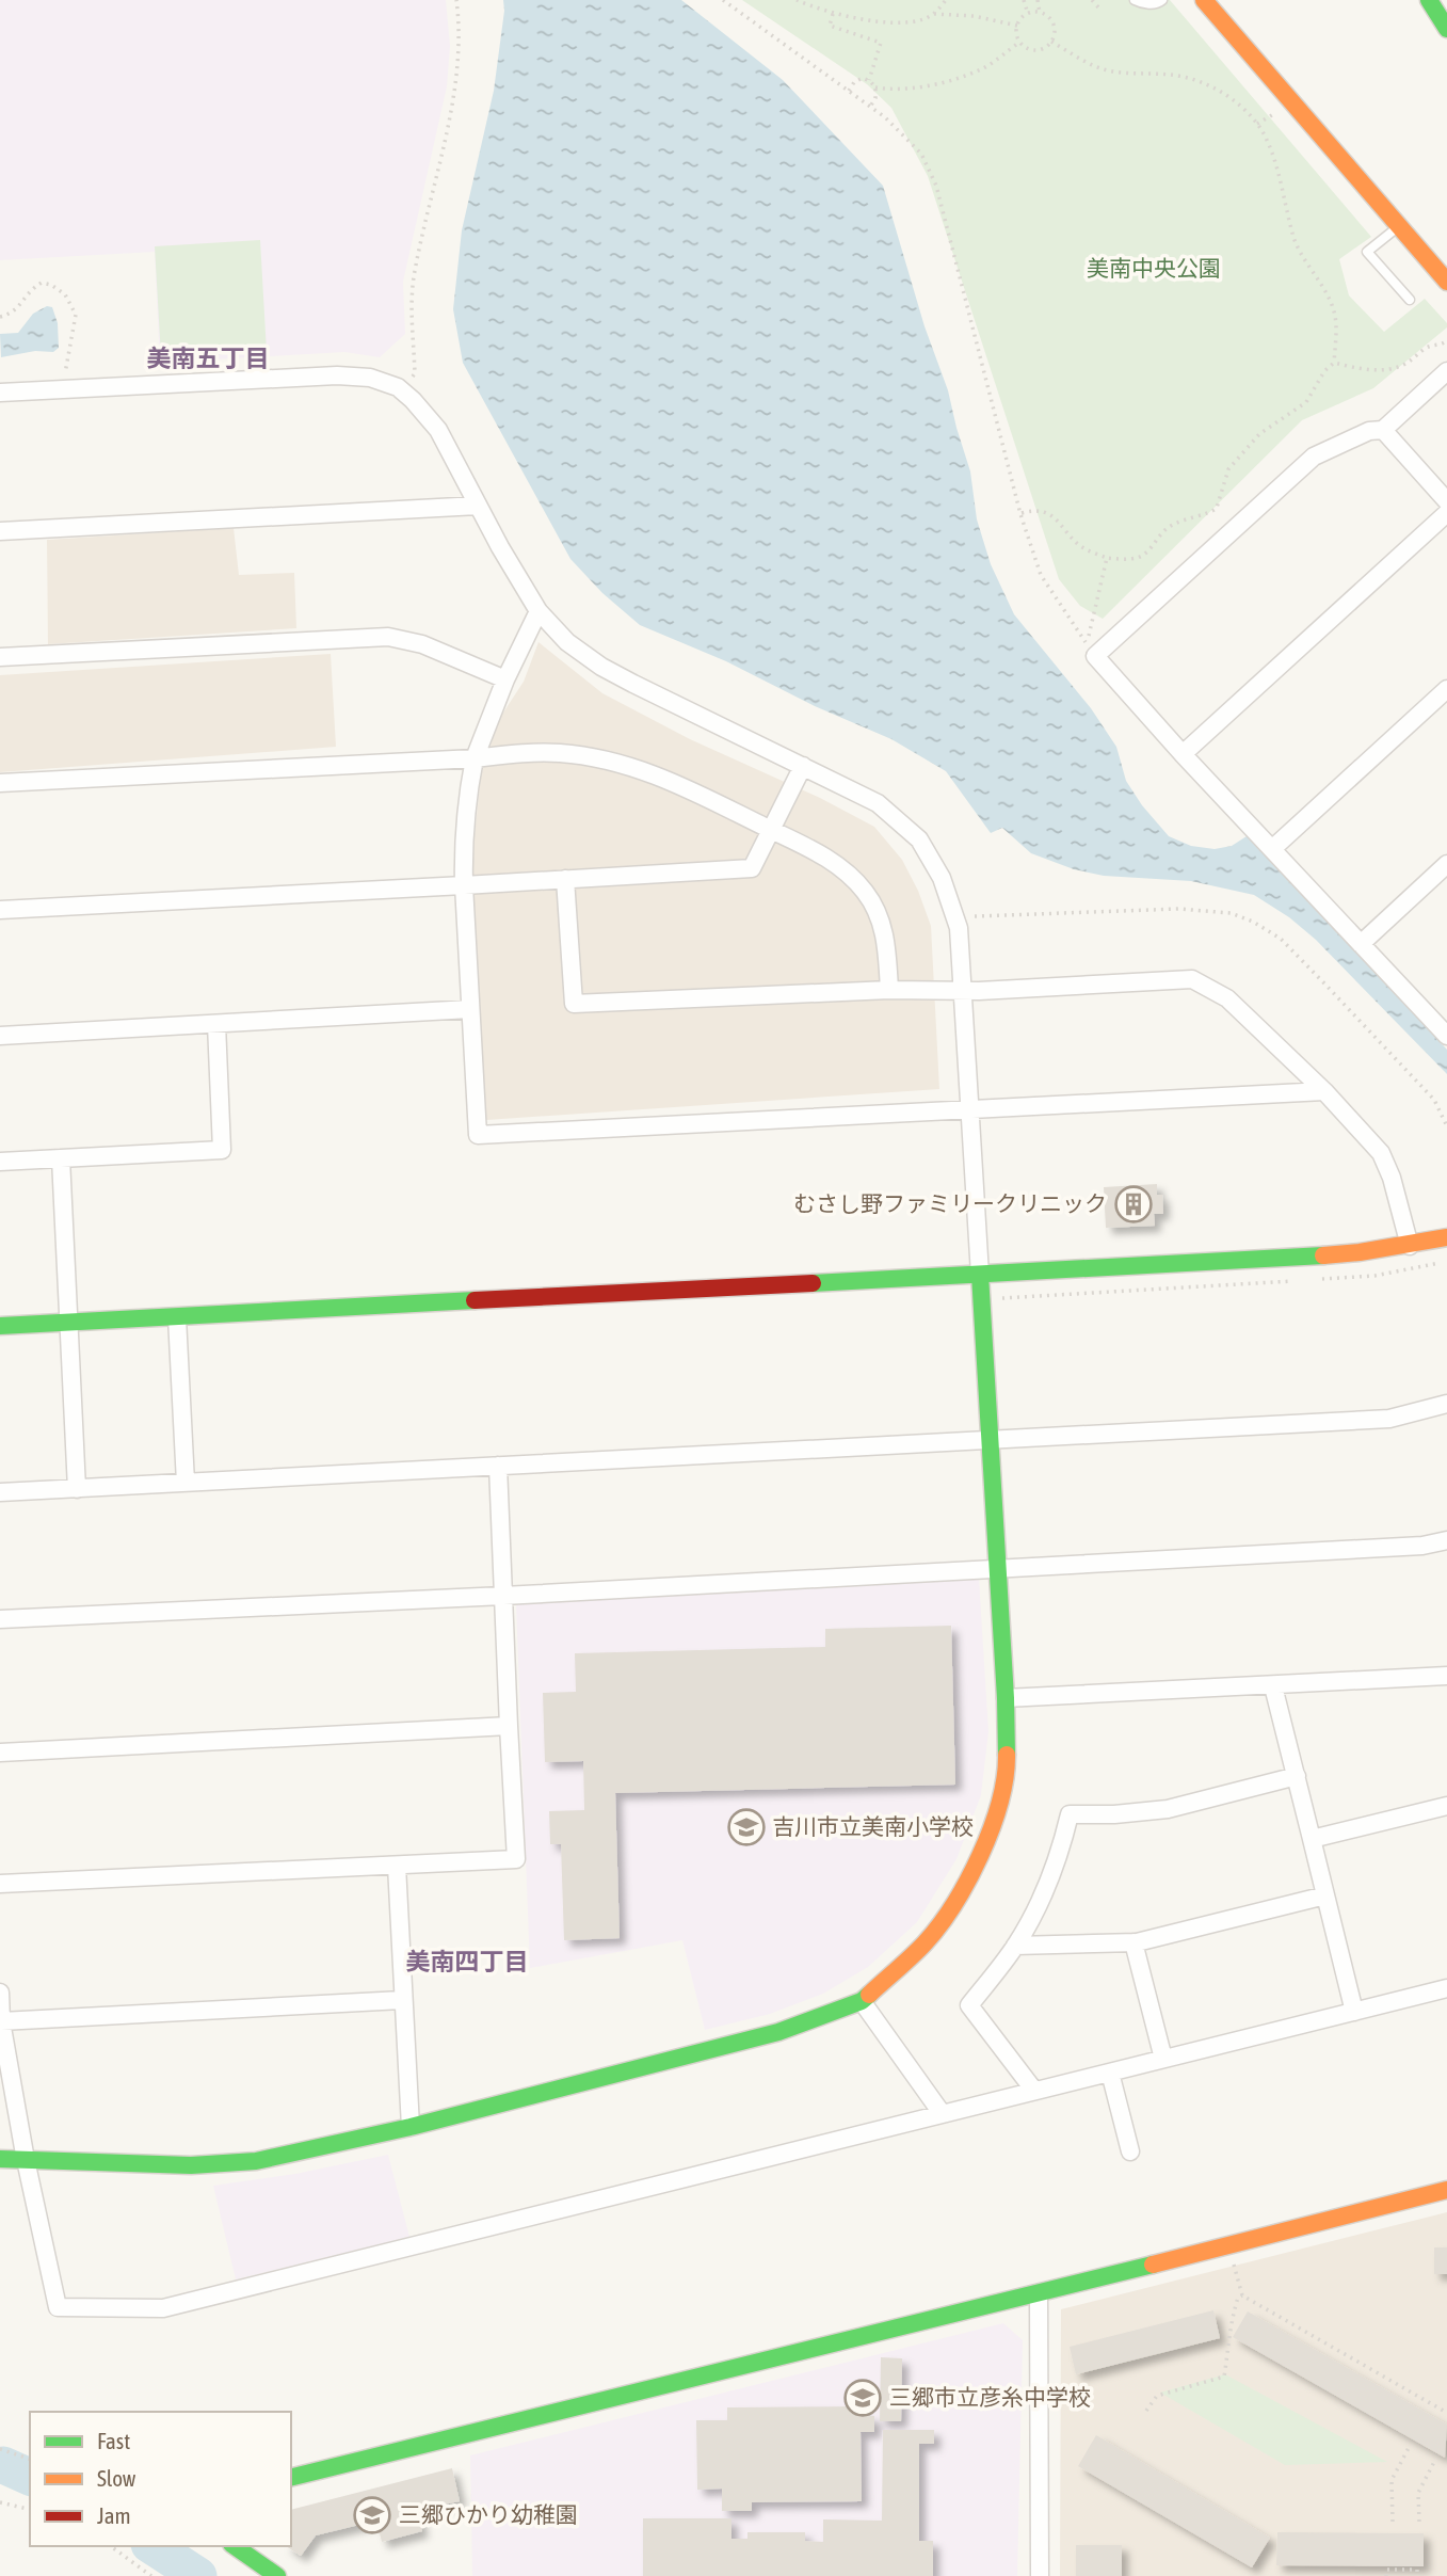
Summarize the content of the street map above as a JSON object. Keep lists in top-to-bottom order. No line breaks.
{"districts":["美南五丁目","美南四丁目"],"parks":["美南中央公園"],"places":{"building":["むさし野ファミリークリニック"],"school or university":["吉川市立美南小学校","三郷市立彦糸中学校","三郷ひかり幼稚園"]},"legend":["Fast","Slow","Jam"]}
